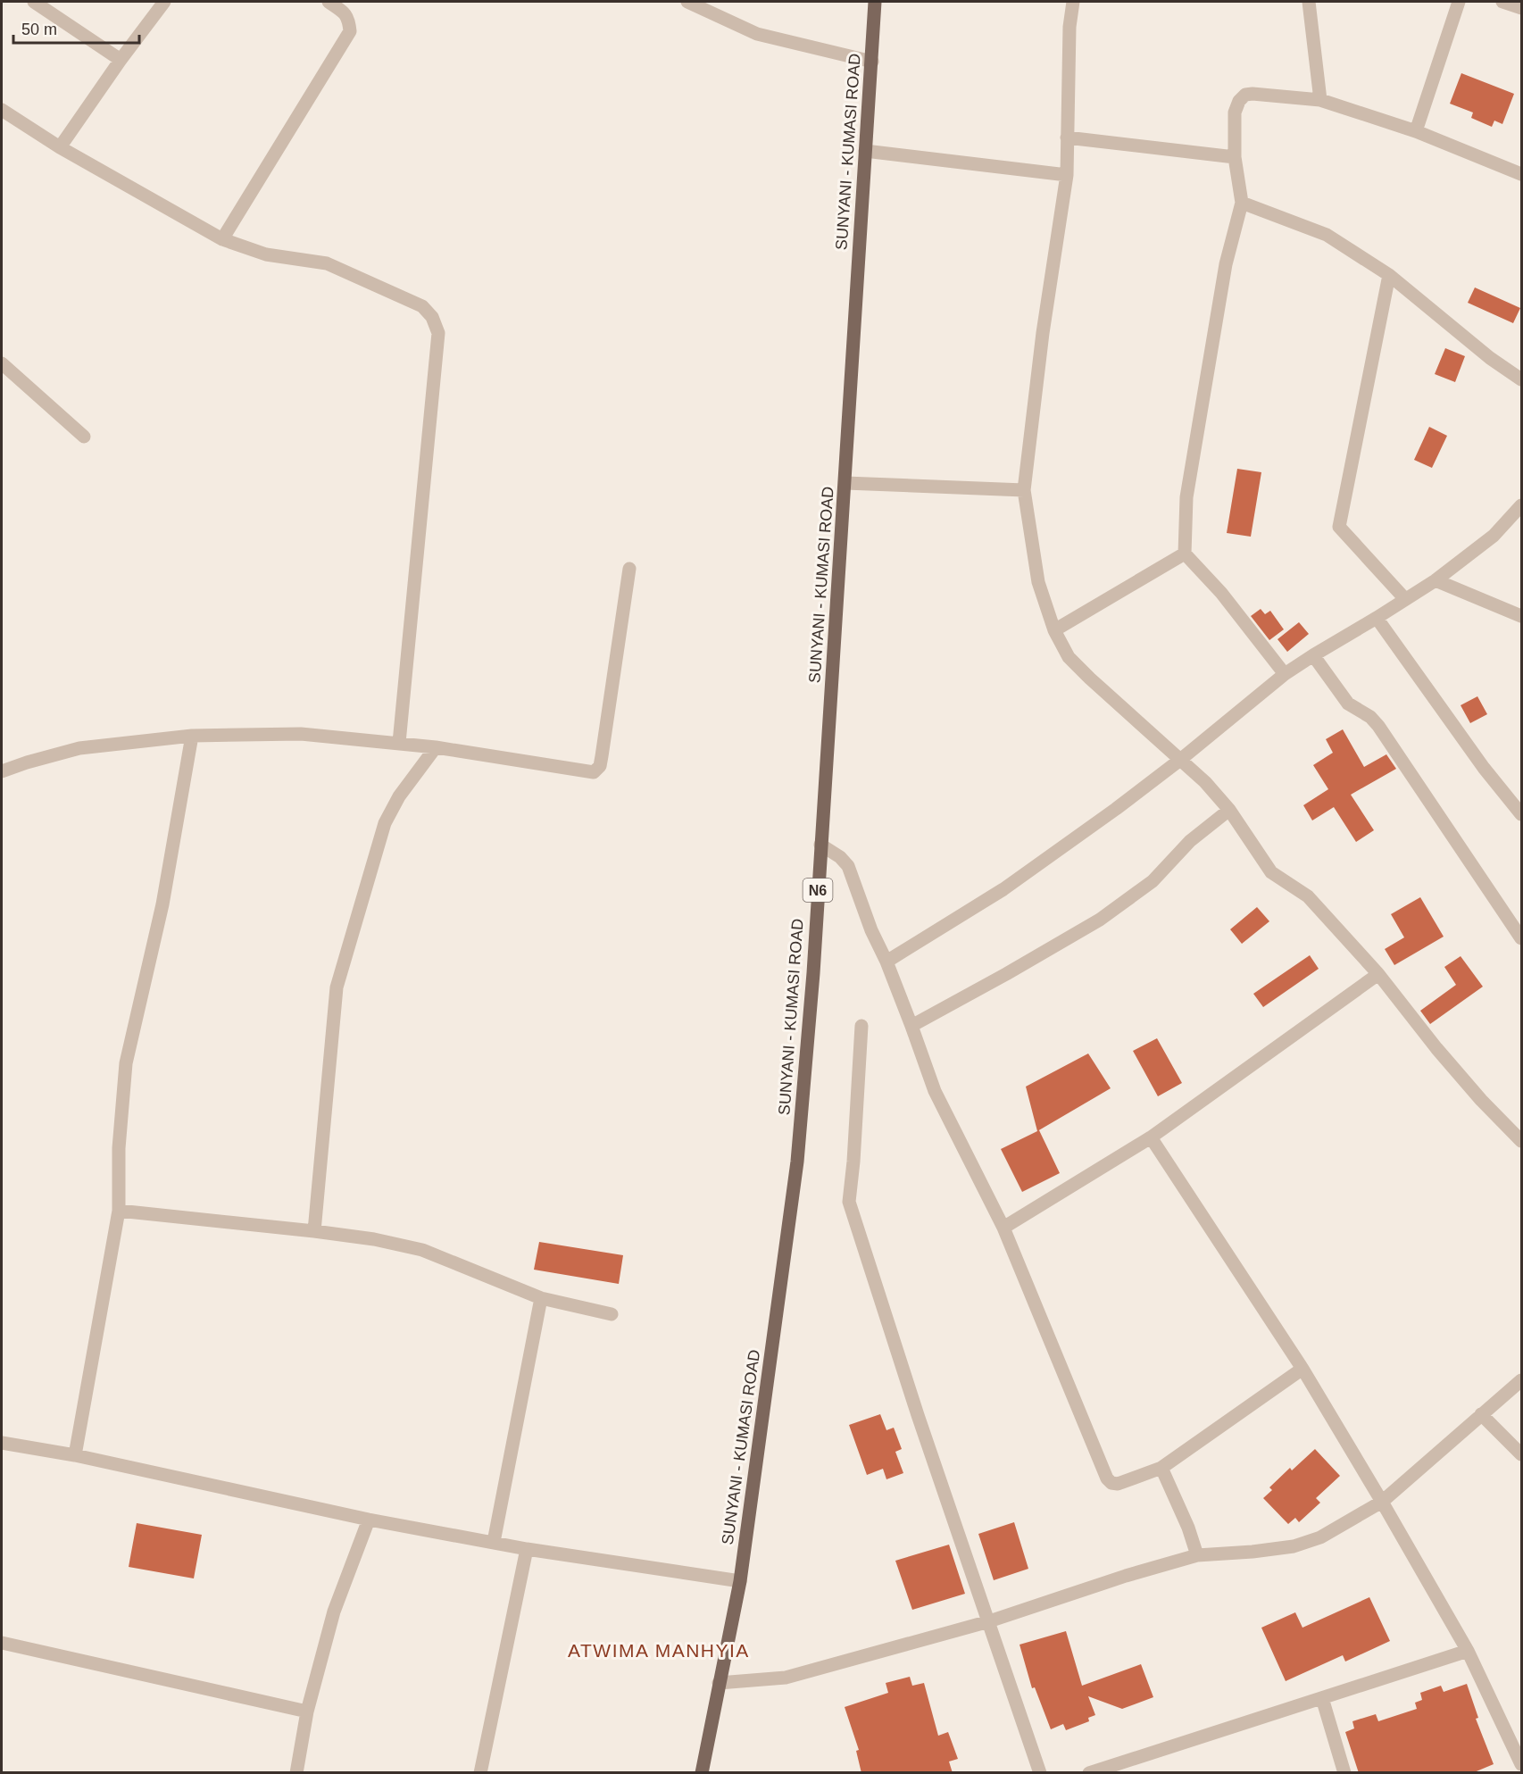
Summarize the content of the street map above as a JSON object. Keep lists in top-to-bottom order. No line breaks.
{"streets":{"main road":["SUNYANI - KUMASI ROAD","N6"]},"districts":["ATWIMA MANHYIA"],"scale_bar":"50 m"}
